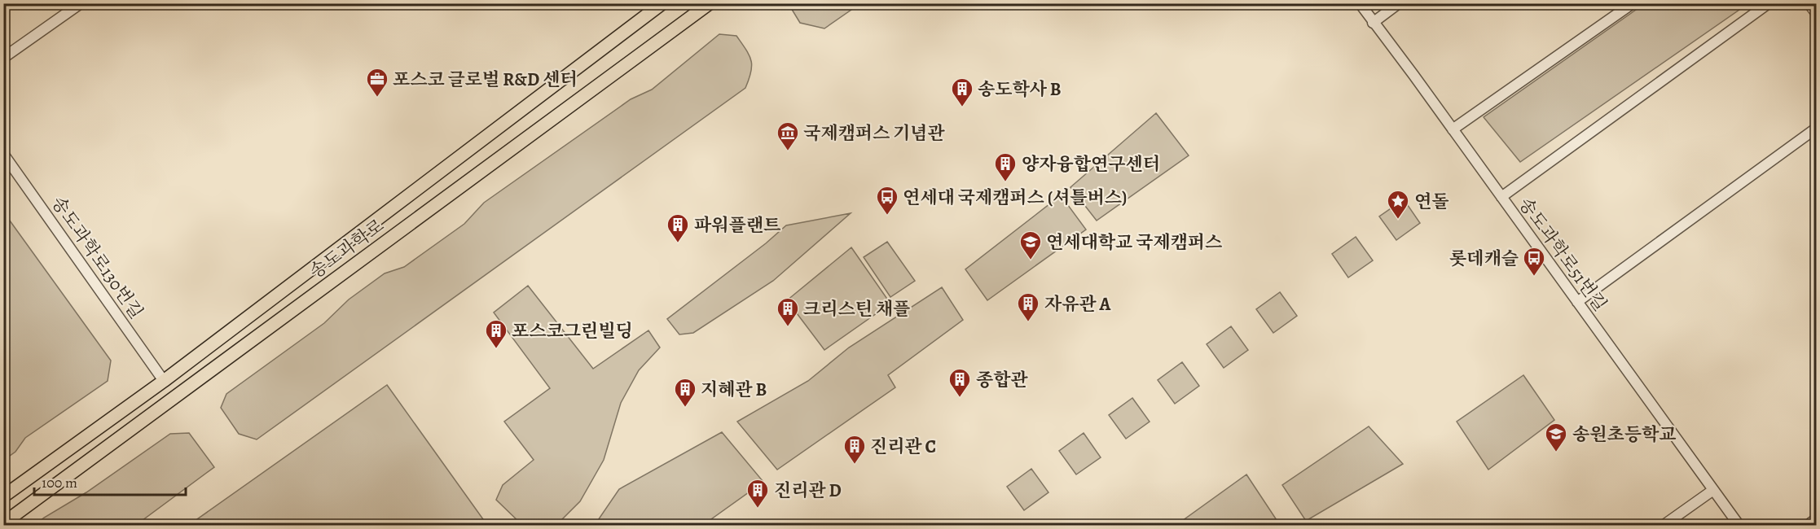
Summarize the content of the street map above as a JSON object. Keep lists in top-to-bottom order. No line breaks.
{"streets":{"main road":["송도과학로"],"street":["송도과학로51번길","송도과학로130번길"]},"crossings":[["송도과학로","송도과학로130번길"]],"places":{"office":["포스코 글로벌 R&D 센터"],"building":["송도학사 B","양자융합연구센터","파워플랜트","자유관 A","크리스틴 채플","포스코그린빌딩","종합관","지혜관 B","진리관 C","진리관 D"],"museum":["국제캠퍼스 기념관"],"bus stop":["연세대 국제캠퍼스 (셔틀버스)","롯데캐슬"],"place":["연돌"],"school or university":["연세대학교 국제캠퍼스","송원초등학교"]},"scale_bar":"100 m"}
